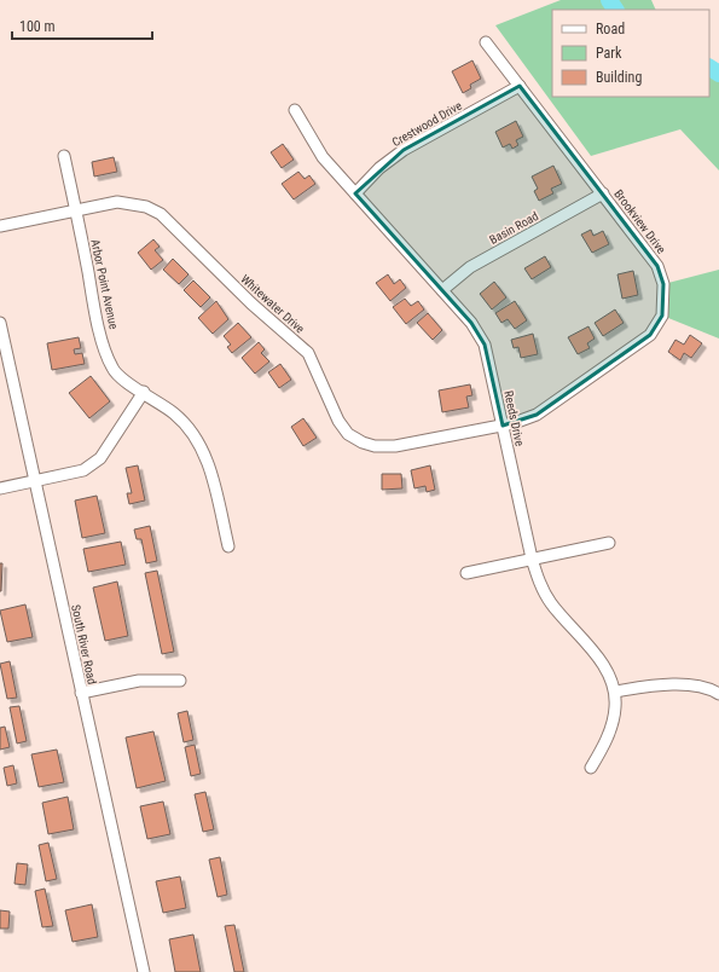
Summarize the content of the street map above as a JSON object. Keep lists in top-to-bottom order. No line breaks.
{"streets":{"street":["Crestwood Drive","Brookview Drive","Basin Road","Arbor Point Avenue","Whitewater Drive","Reeds Drive","South River Road"]},"crossings":[["Crestwood Drive","Brookview Drive"],["Crestwood Drive","Reeds Drive"],["Brookview Drive","Basin Road"],["Brookview Drive","Whitewater Drive"],["Brookview Drive","Reeds Drive"],["Basin Road","Reeds Drive"],["Arbor Point Avenue","Whitewater Drive"],["Whitewater Drive","Reeds Drive"]],"legend":["Road","Park","Building"],"scale_bar":"100 m"}
